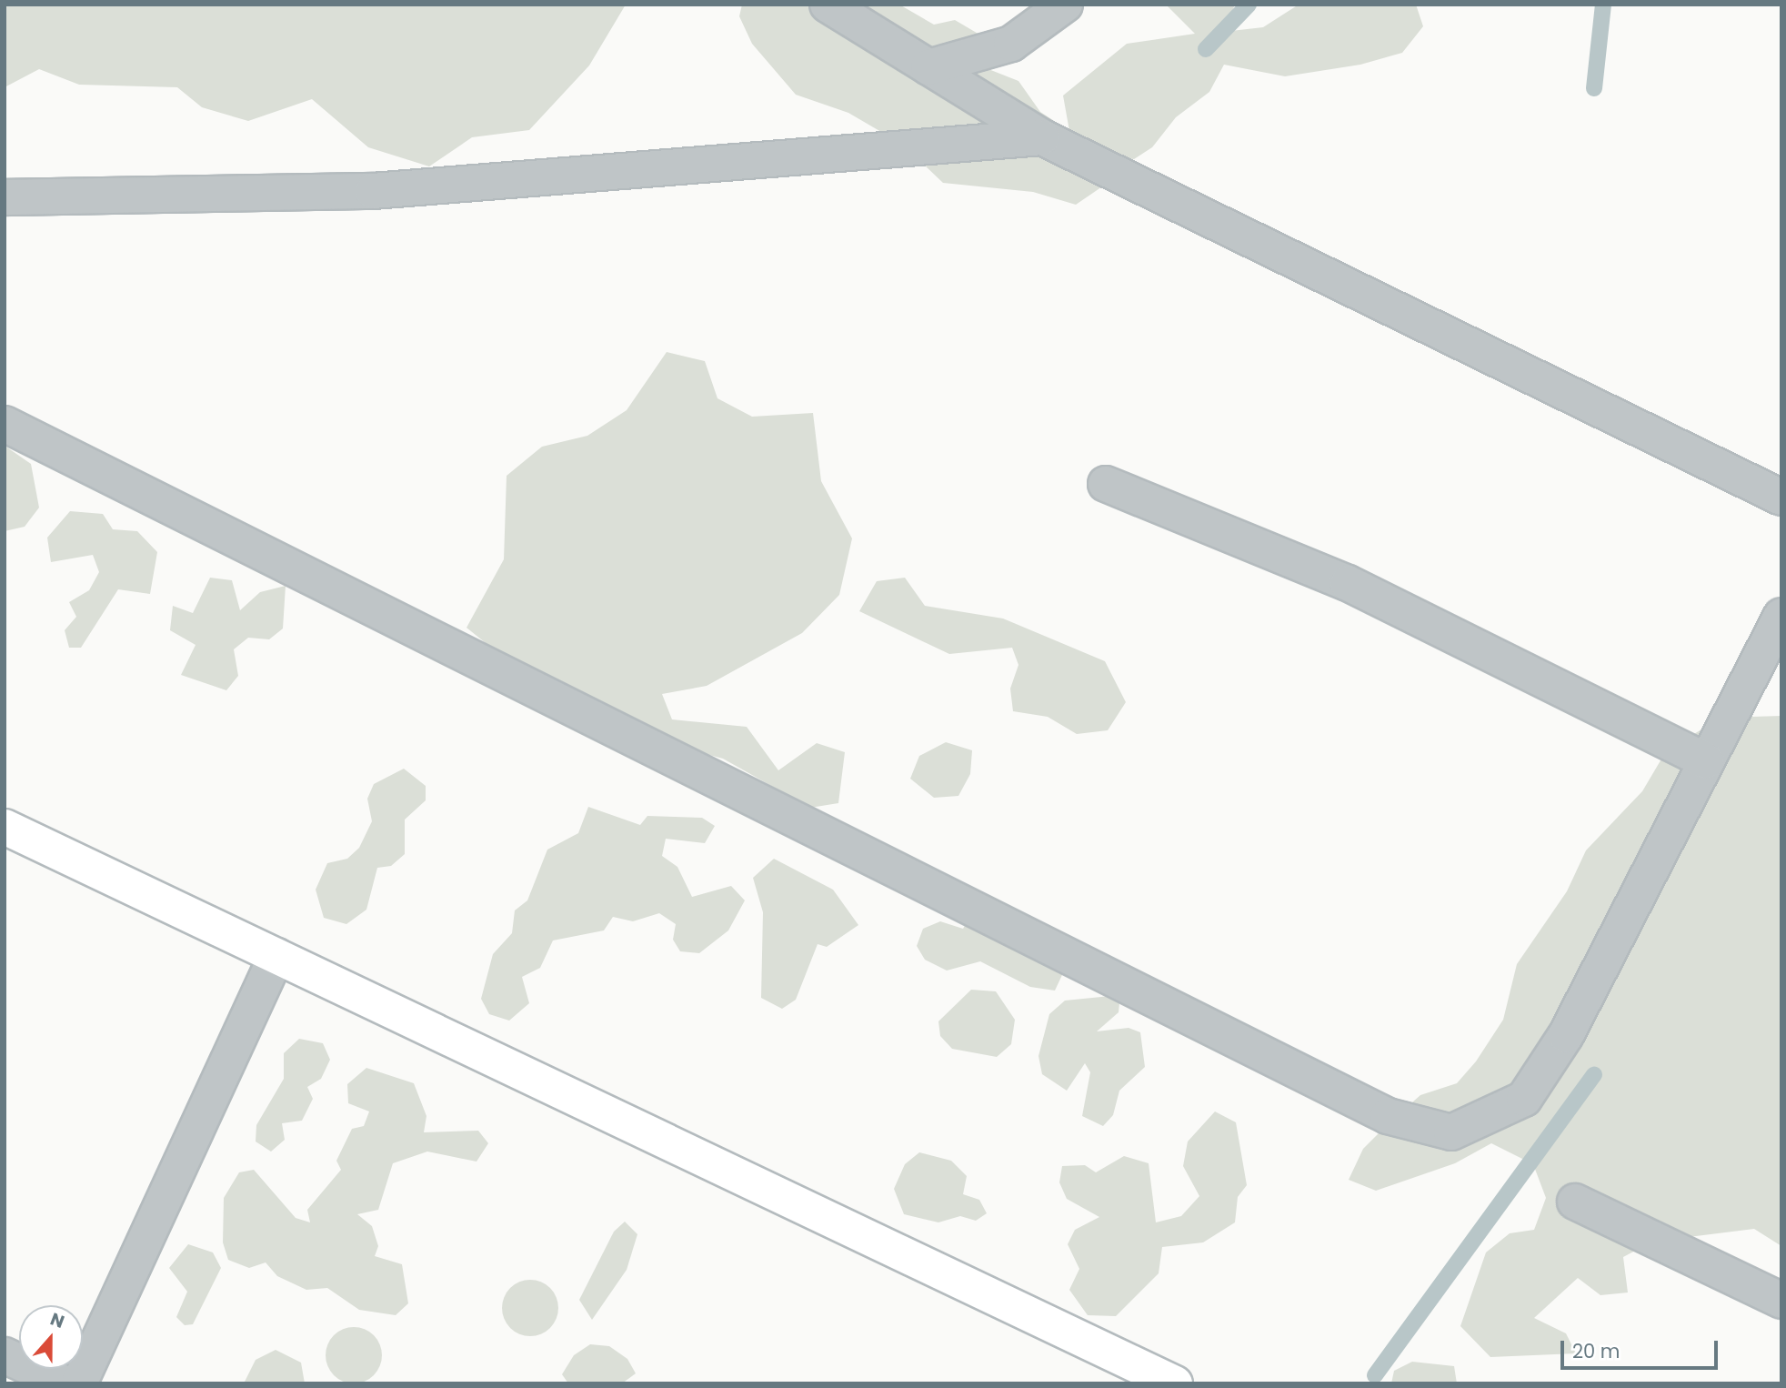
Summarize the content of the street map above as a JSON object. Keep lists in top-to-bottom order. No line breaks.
{"scale_bar":"20 m","north":"top"}
